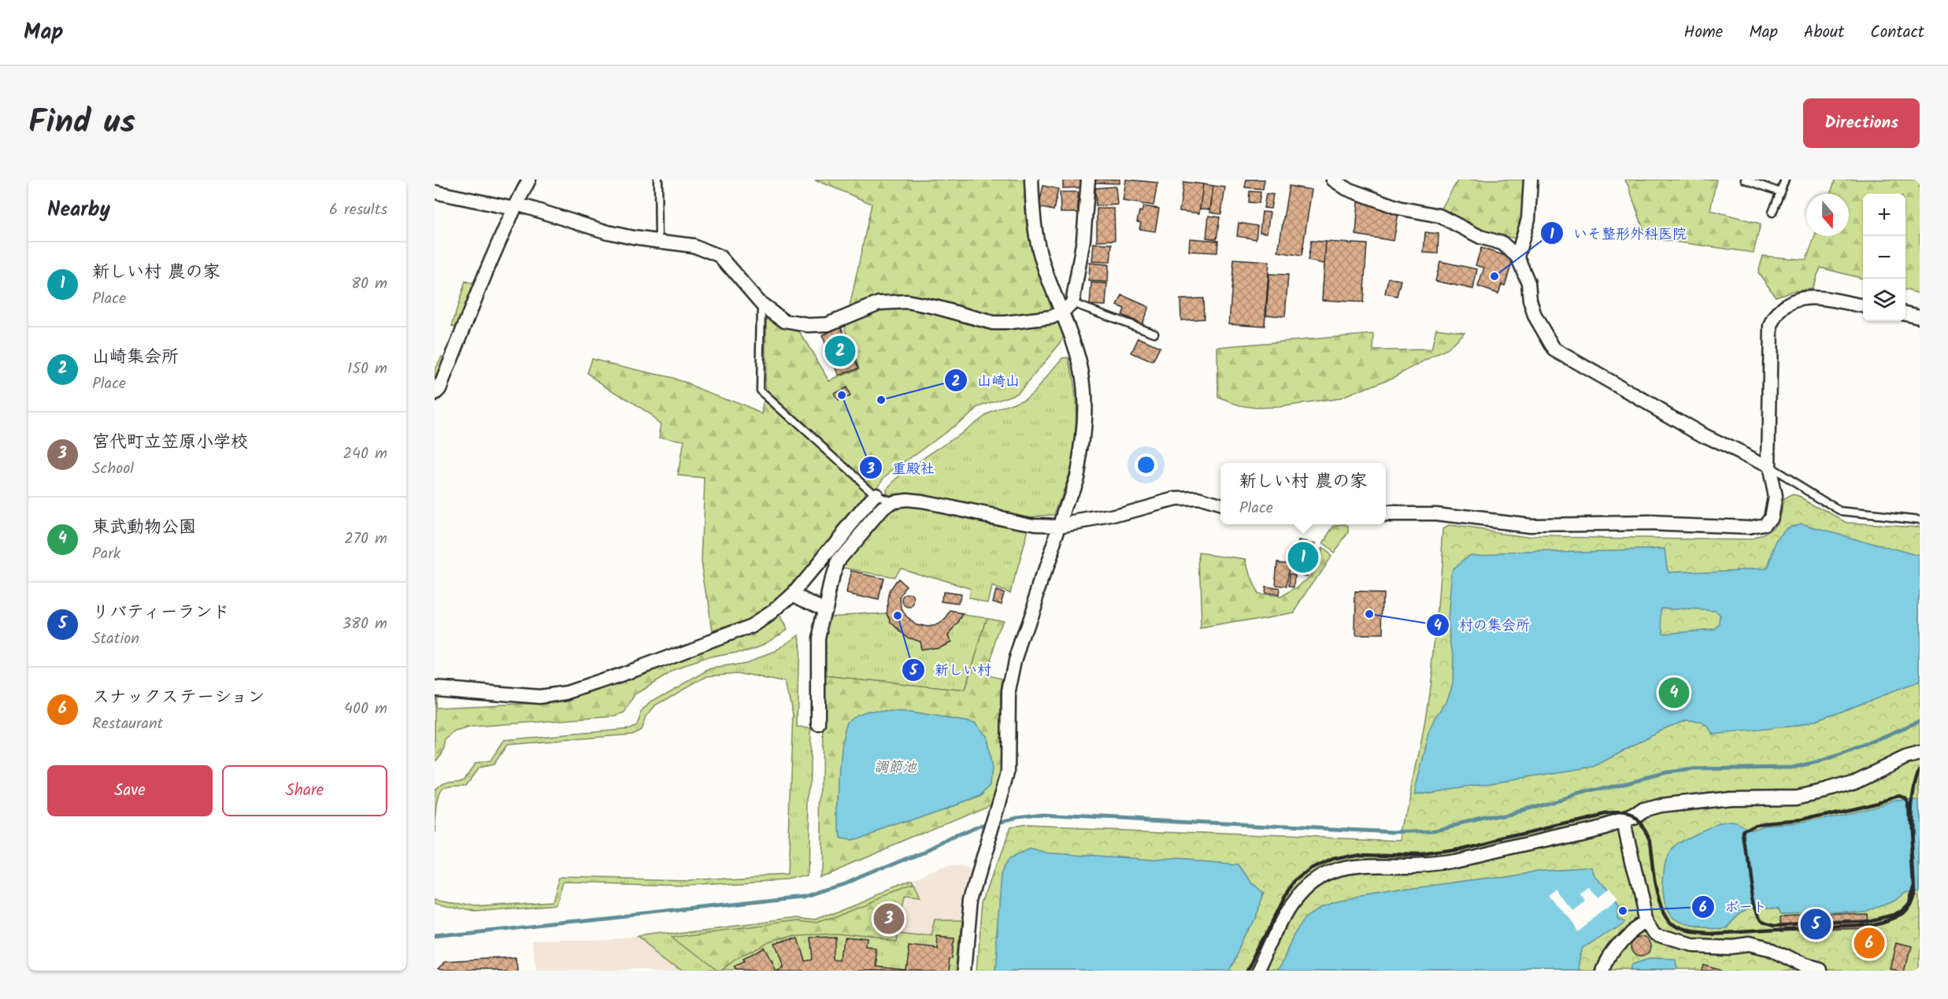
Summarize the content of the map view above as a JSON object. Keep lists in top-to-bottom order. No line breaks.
{"water":["調節池"],"places":["いそ整形外科医院","重殿社","山崎山","村の集会所","新しい村","ボート"],"north":"bottom","page":{"header":"Map","nav":["Home","Map","About","Contact"],"title":"Find us","buttons":["Directions",["Save","Share"]],"heading":["Nearby","6 results"],"map_buttons":["+","−"],"list":[{"mark":"1","name":"新しい村 農の家","note":"Place","value":"80 m"},{"mark":"2","name":"山崎集会所","note":"Place","value":"150 m"},{"mark":"3","name":"宮代町立笠原小学校","note":"School","value":"240 m"},{"mark":"4","name":"東武動物公園","note":"Park","value":"270 m"},{"mark":"5","name":"リバティーランド","note":"Station","value":"380 m"},{"mark":"6","name":"スナックステーション","note":"Restaurant","value":"400 m"}],"pins":["2","1","4","3","5","6"],"popup":["新しい村 農の家","Place"]}}
